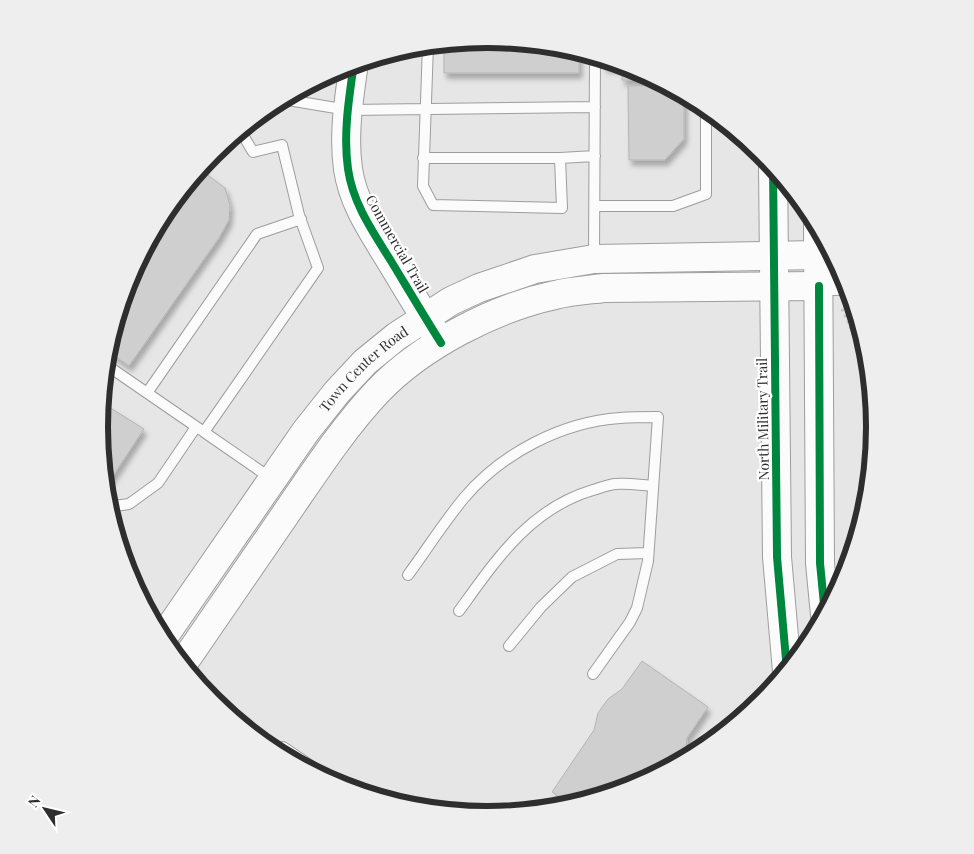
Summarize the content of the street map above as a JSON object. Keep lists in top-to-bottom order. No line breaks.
{"streets":{"main road":["Commercial Trail","Town Center Road","North Military Trail"]},"crossings":[["Commercial Trail","Town Center Road"],["Town Center Road","North Military Trail"]],"north":"top left"}
